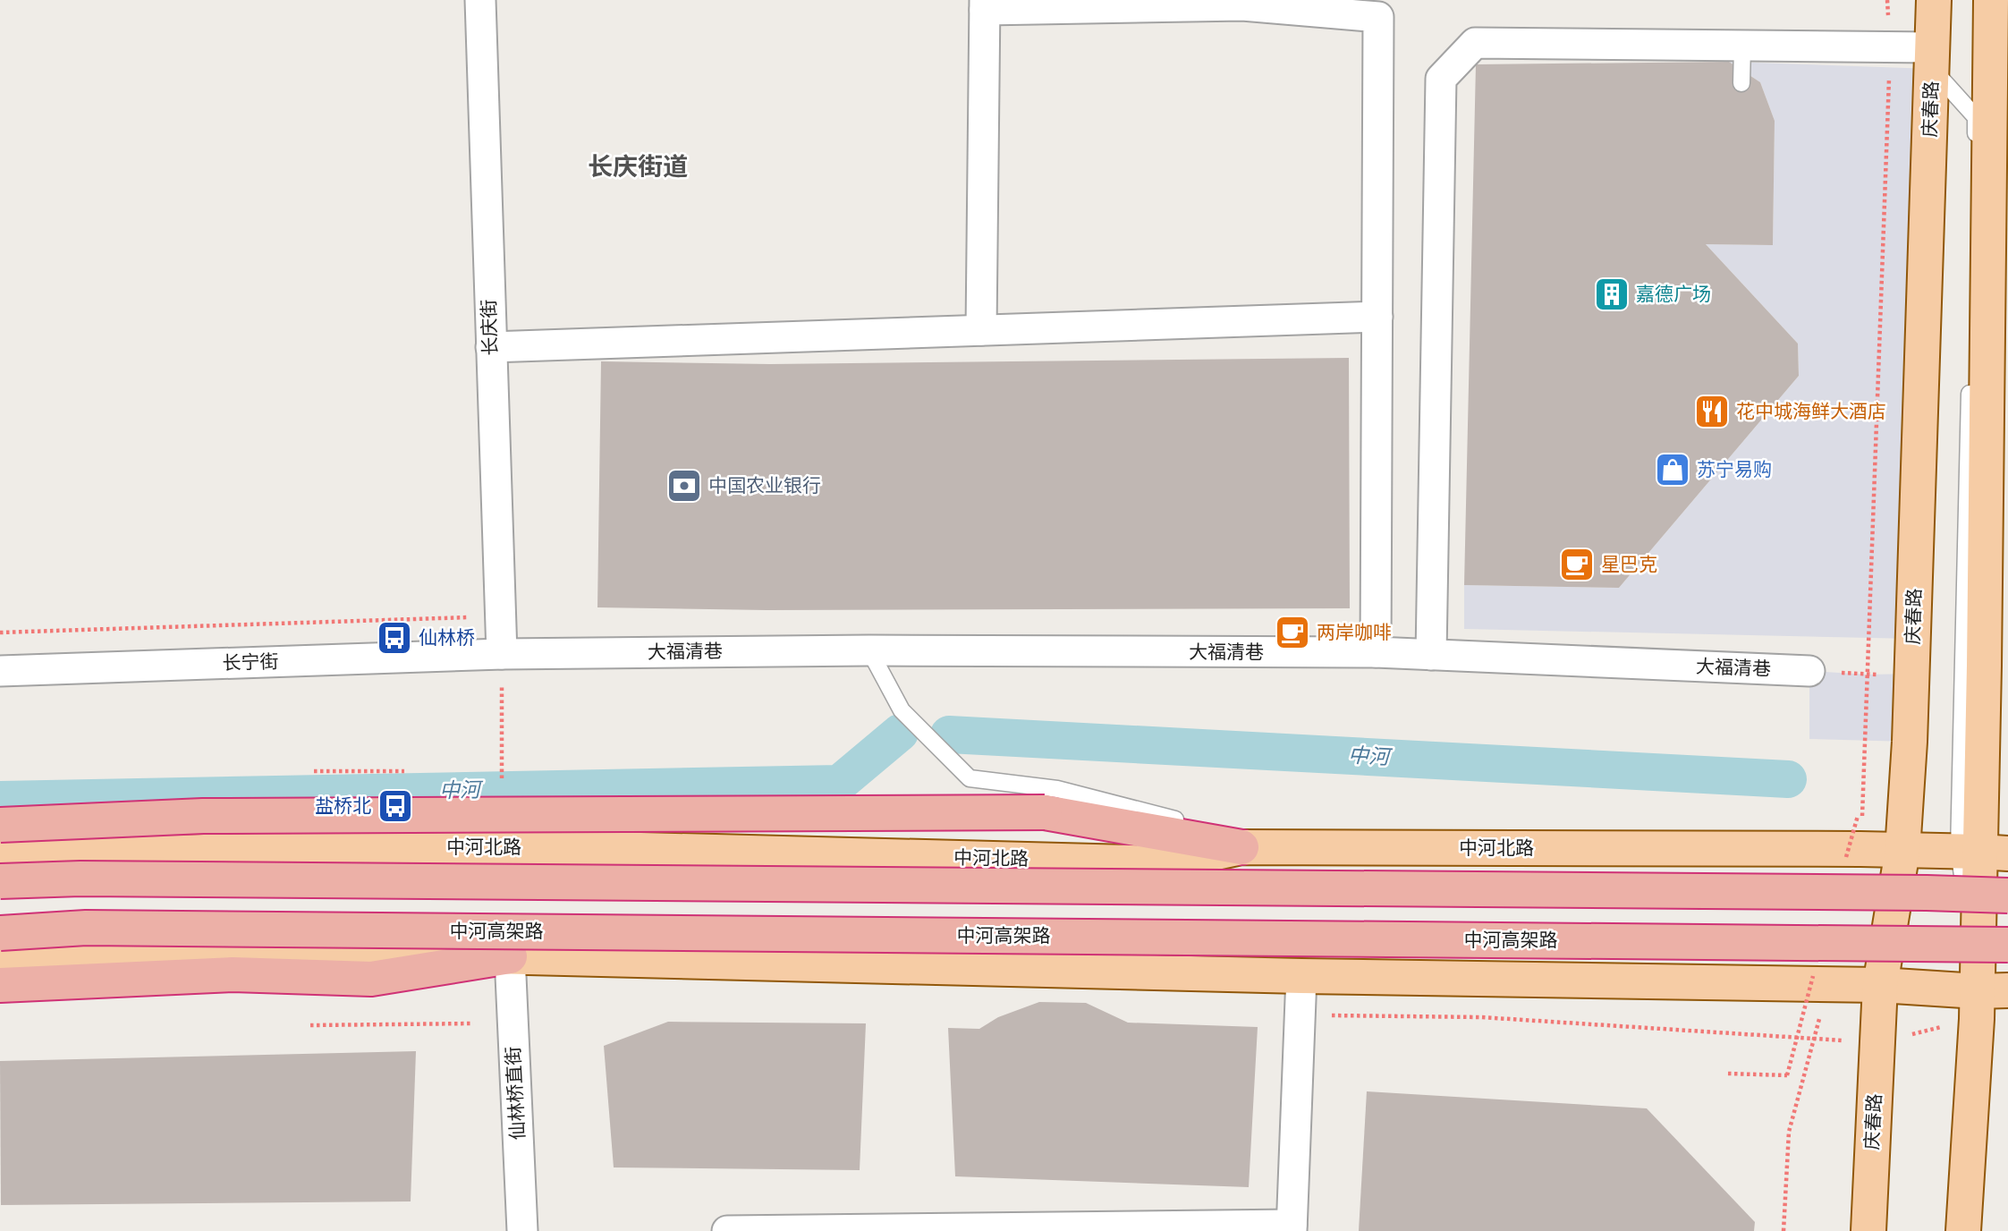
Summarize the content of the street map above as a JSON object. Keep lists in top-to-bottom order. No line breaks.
{"streets":{"highway":["中河高架路"],"main road":["庆春路","中河北路"],"street":["长庆街","大福清巷","长宁街","仙林桥直街"]},"crossings":[["庆春路","中河北路"],["长庆街","大福清巷"],["长庆街","长宁街"],["大福清巷","长宁街"]],"districts":["长庆街道"],"water":["中河"],"places":{"building":["嘉德广场"],"restaurant":["花中城海鲜大酒店"],"shop":["苏宁易购"],"bank":["中国农业银行"],"cafe":["星巴克","两岸咖啡"],"bus stop":["仙林桥","盐桥北"]}}
